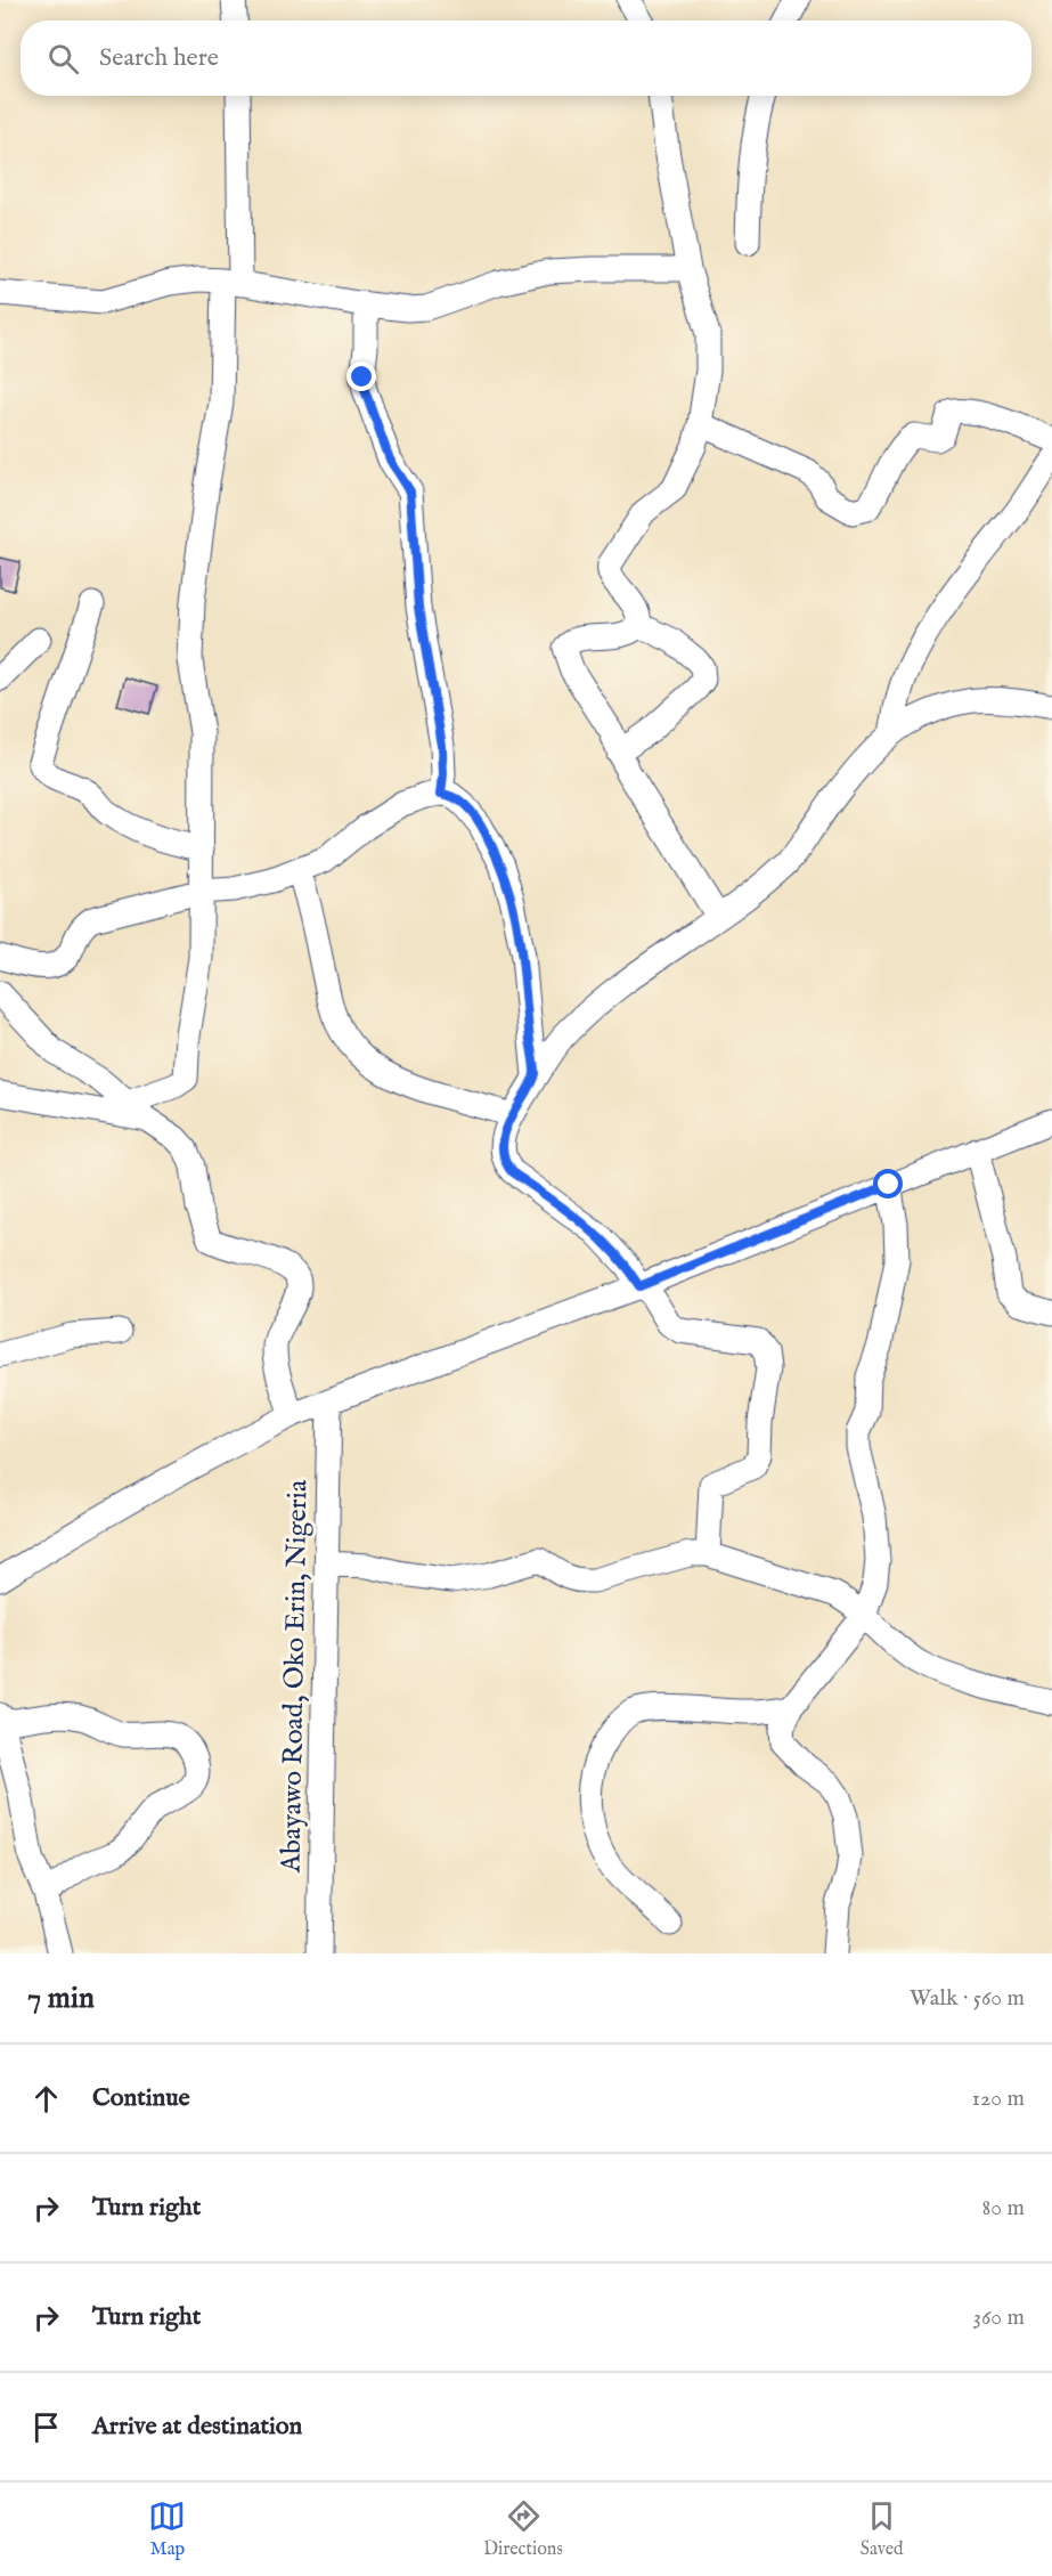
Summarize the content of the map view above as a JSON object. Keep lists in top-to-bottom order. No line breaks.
{"streets":{"street":["Abayawo Road, Oko Erin, Nigeria"]},"page":{"search":"Search here","heading":["7 min","Walk · 560 m"],"list":[["Continue","120 m"],["Turn right","80 m"],["Turn right","360 m"],"Arrive at destination"],"nav":["Map","Directions","Saved"]}}
